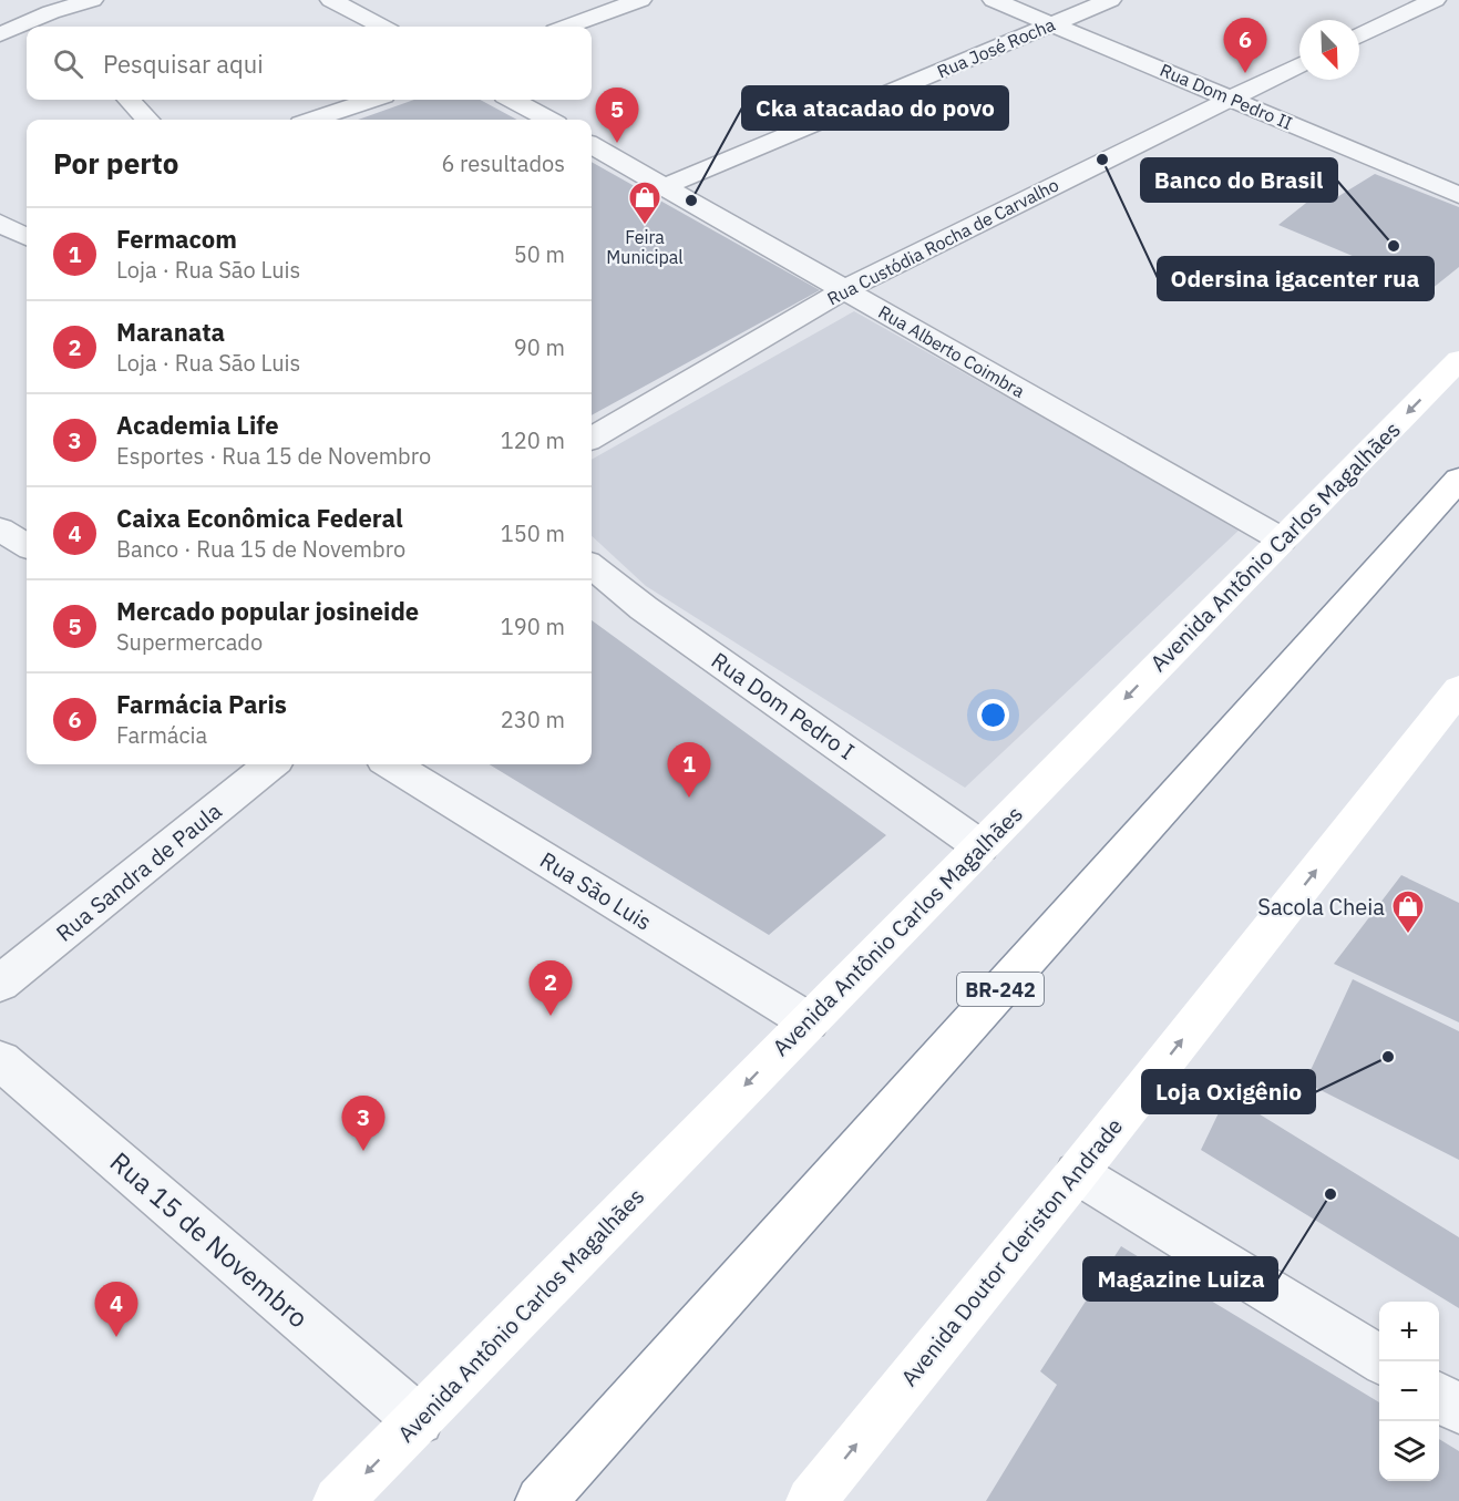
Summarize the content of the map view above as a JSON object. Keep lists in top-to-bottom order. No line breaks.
{"streets":{"main road":["Avenida Antônio Carlos Magalhães","BR-242","Avenida Doutor Cleriston Andrade"],"street":["Rua José Rocha","Rua Dom Pedro II","Rua Custódia Rocha de Carvalho","Rua Alberto Coimbra","Rua Dom Pedro I","Rua Sandra de Paula","Rua São Luis","Rua 15 de Novembro"]},"crossings":[["Rua José Rocha","Rua Dom Pedro II"],["Rua José Rocha","Rua Alberto Coimbra"],["Rua Dom Pedro II","Rua Custódia Rocha de Carvalho"],["Rua Custódia Rocha de Carvalho","Rua Alberto Coimbra"],["Rua Alberto Coimbra","Avenida Antônio Carlos Magalhães"],["Avenida Antônio Carlos Magalhães","Rua Dom Pedro I"],["Avenida Antônio Carlos Magalhães","Rua São Luis"],["Avenida Antônio Carlos Magalhães","Rua 15 de Novembro"]],"places":{"other":["Odersina igacenter rua","Cka atacadao do povo","Banco do Brasil","Loja Oxigênio","Magazine Luiza"],"shop":["Feira Municipal","Sacola Cheia"]},"north":"bottom right","page":{"pins":["6","5","1","2","3","4"],"search":"Pesquisar aqui","heading":["Por perto","6 resultados"],"list":[{"mark":"1","name":"Fermacom","note":"Loja · Rua São Luis","value":"50 m"},{"mark":"2","name":"Maranata","note":"Loja · Rua São Luis","value":"90 m"},{"mark":"3","name":"Academia Life","note":"Esportes · Rua 15 de Novembro","value":"120 m"},{"mark":"4","name":"Caixa Econômica Federal","note":"Banco · Rua 15 de Novembro","value":"150 m"},{"mark":"5","name":"Mercado popular josineide","note":"Supermercado","value":"190 m"},{"mark":"6","name":"Farmácia Paris","note":"Farmácia","value":"230 m"}],"map_buttons":["+","−"]}}
